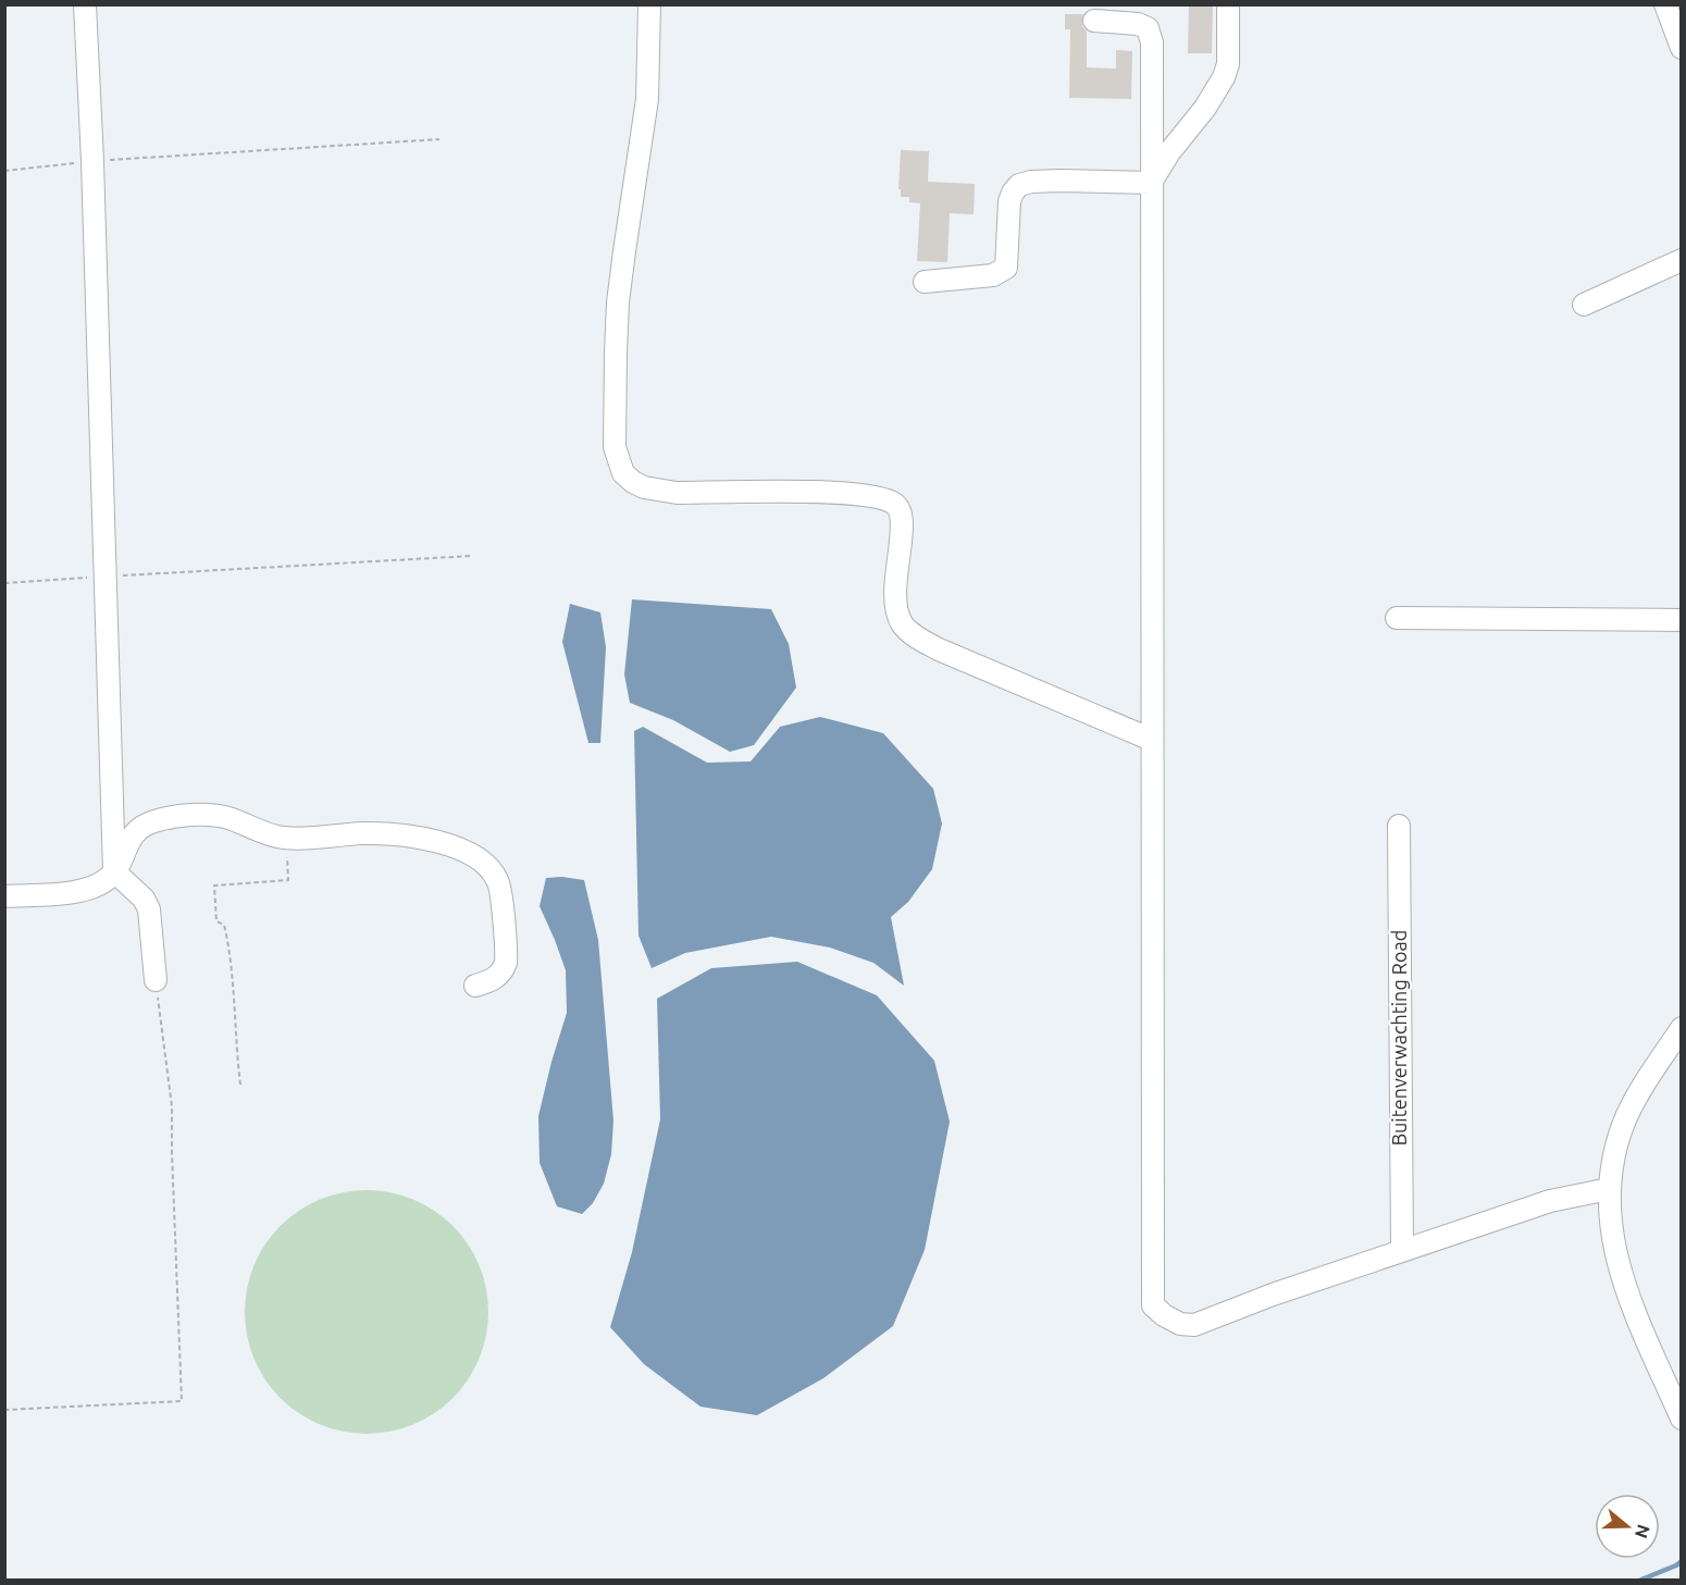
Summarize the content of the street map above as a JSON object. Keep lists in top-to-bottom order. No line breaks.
{"streets":{"street":["Buitenverwachting Road"]},"north":"right"}
